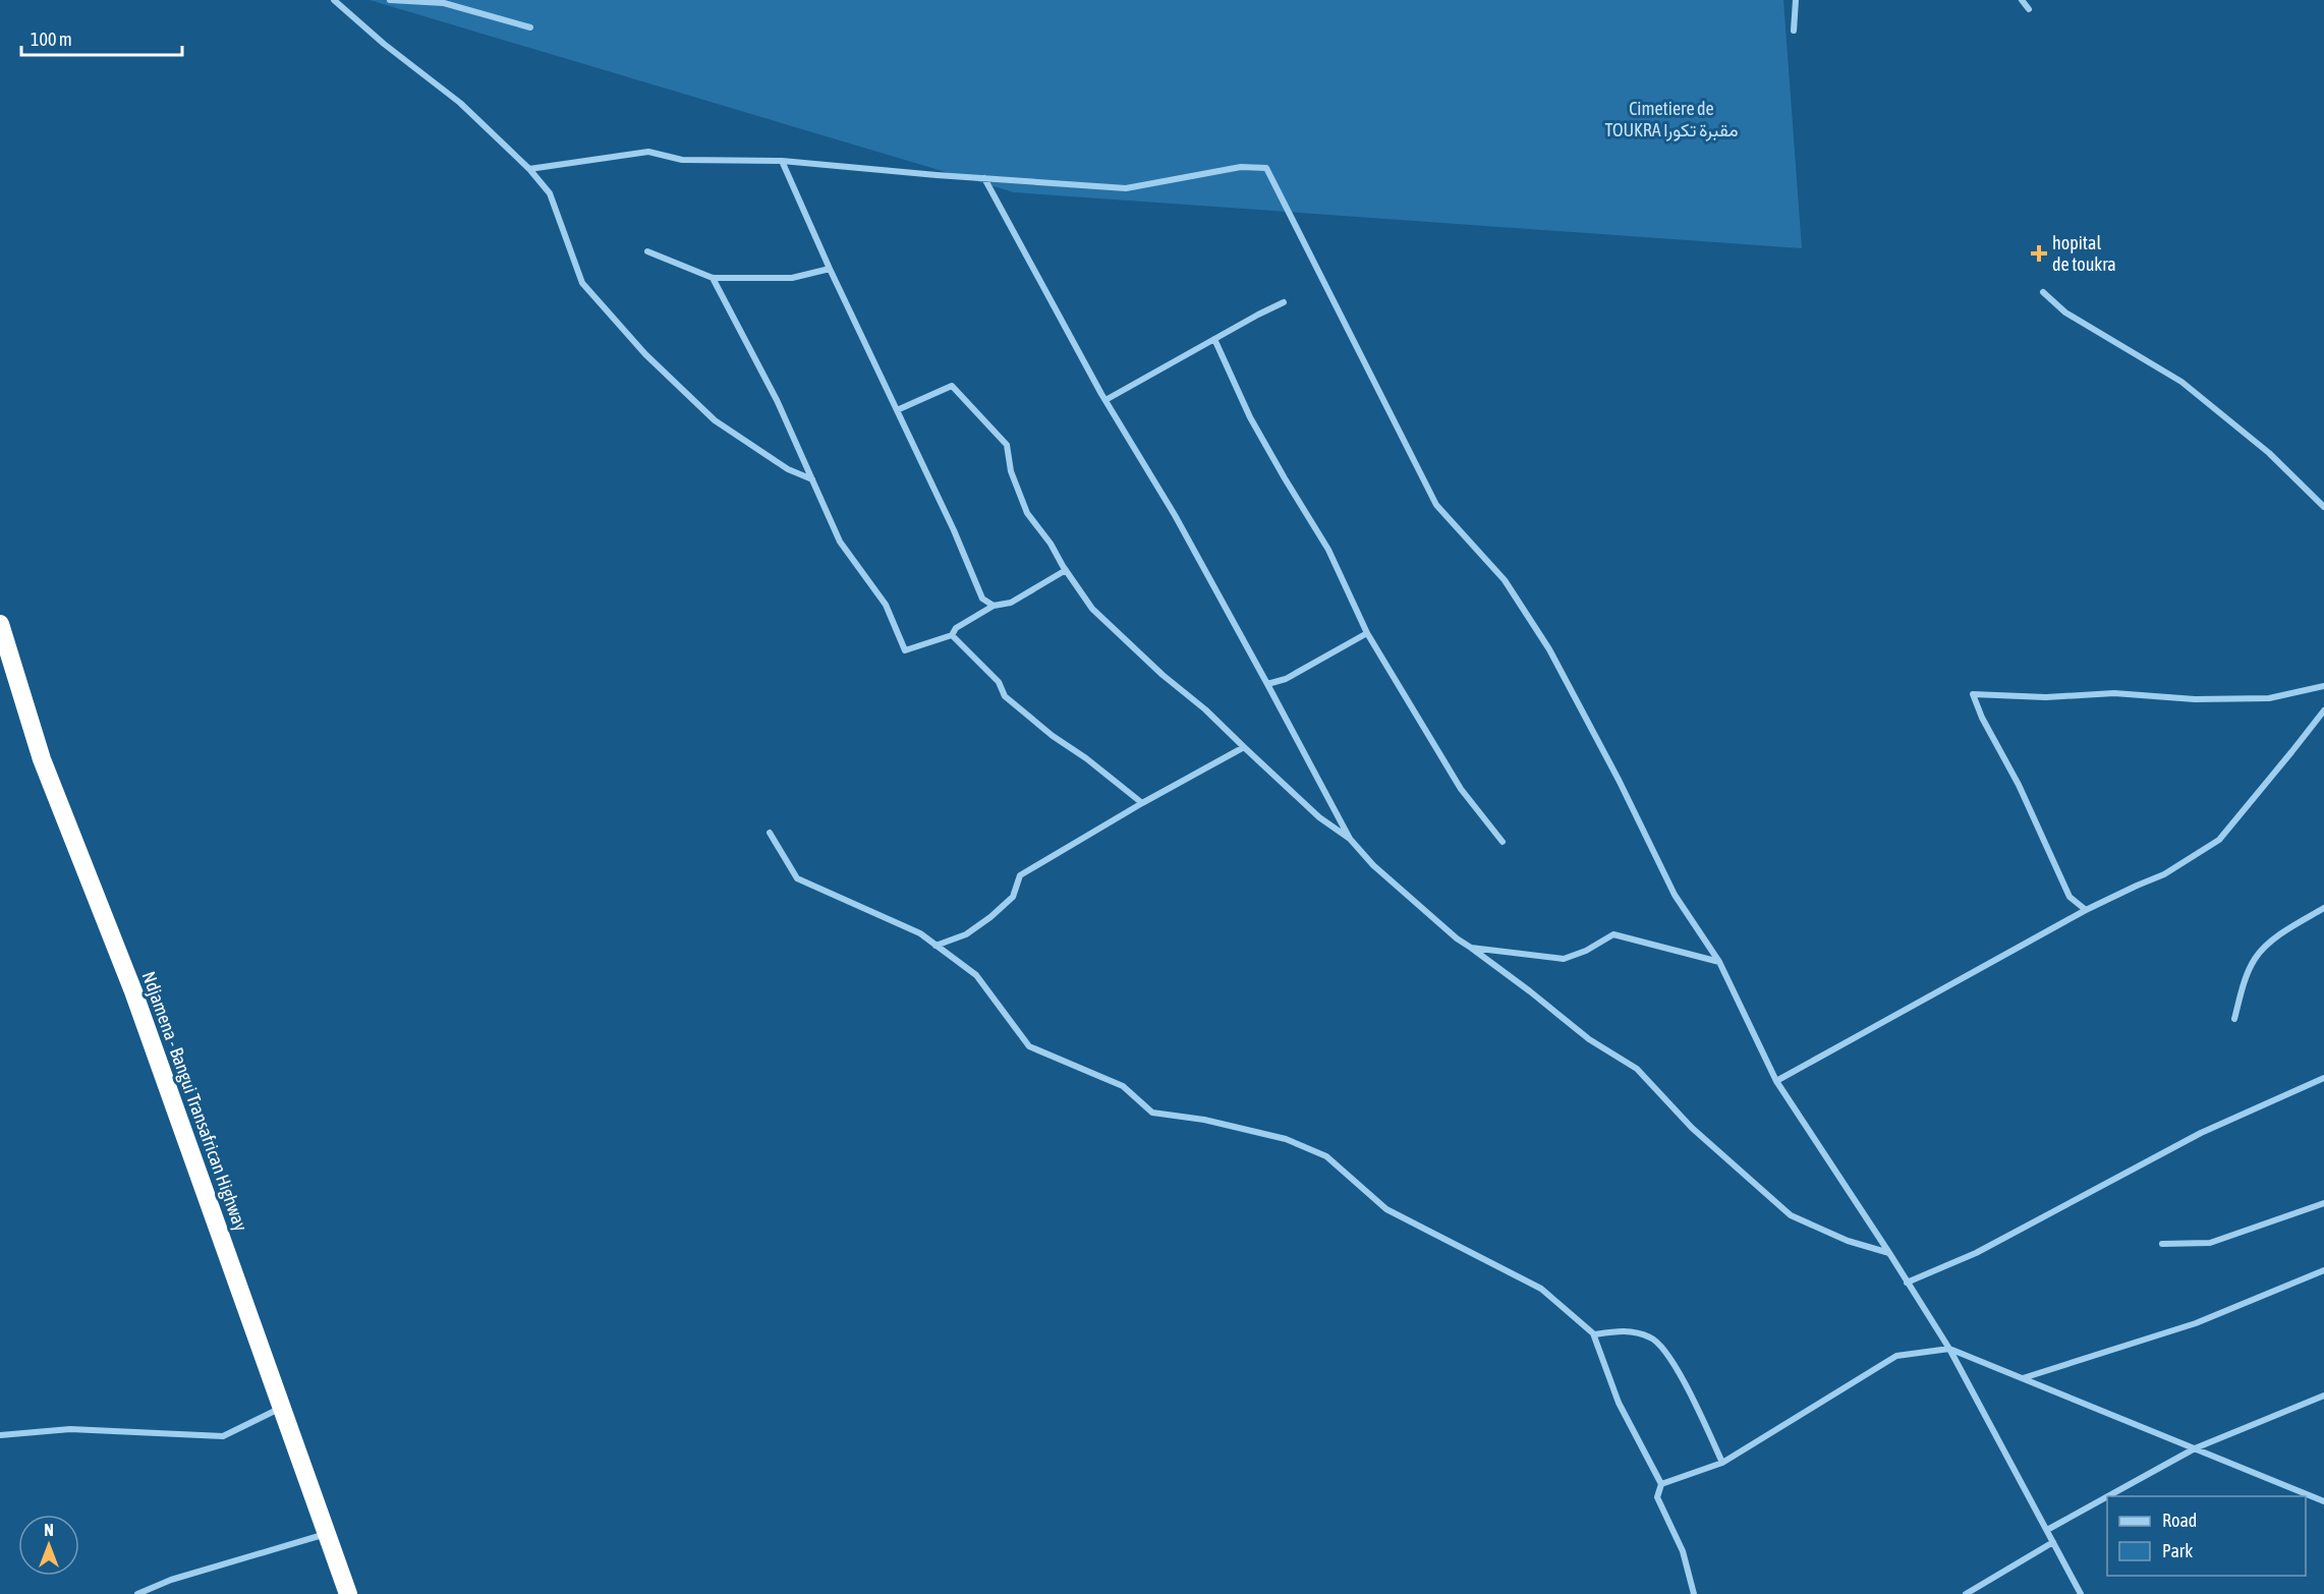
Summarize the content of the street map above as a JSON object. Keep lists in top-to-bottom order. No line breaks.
{"streets":{"highway":["Ndjamena - Bangui Transafrican Highway"]},"parks":["Cimetiere de TOUKRA مقبرة تكورا"],"places":{"health":["hopital de toukra"]},"legend":["Road","Park"],"scale_bar":"100 m","north":"top"}
